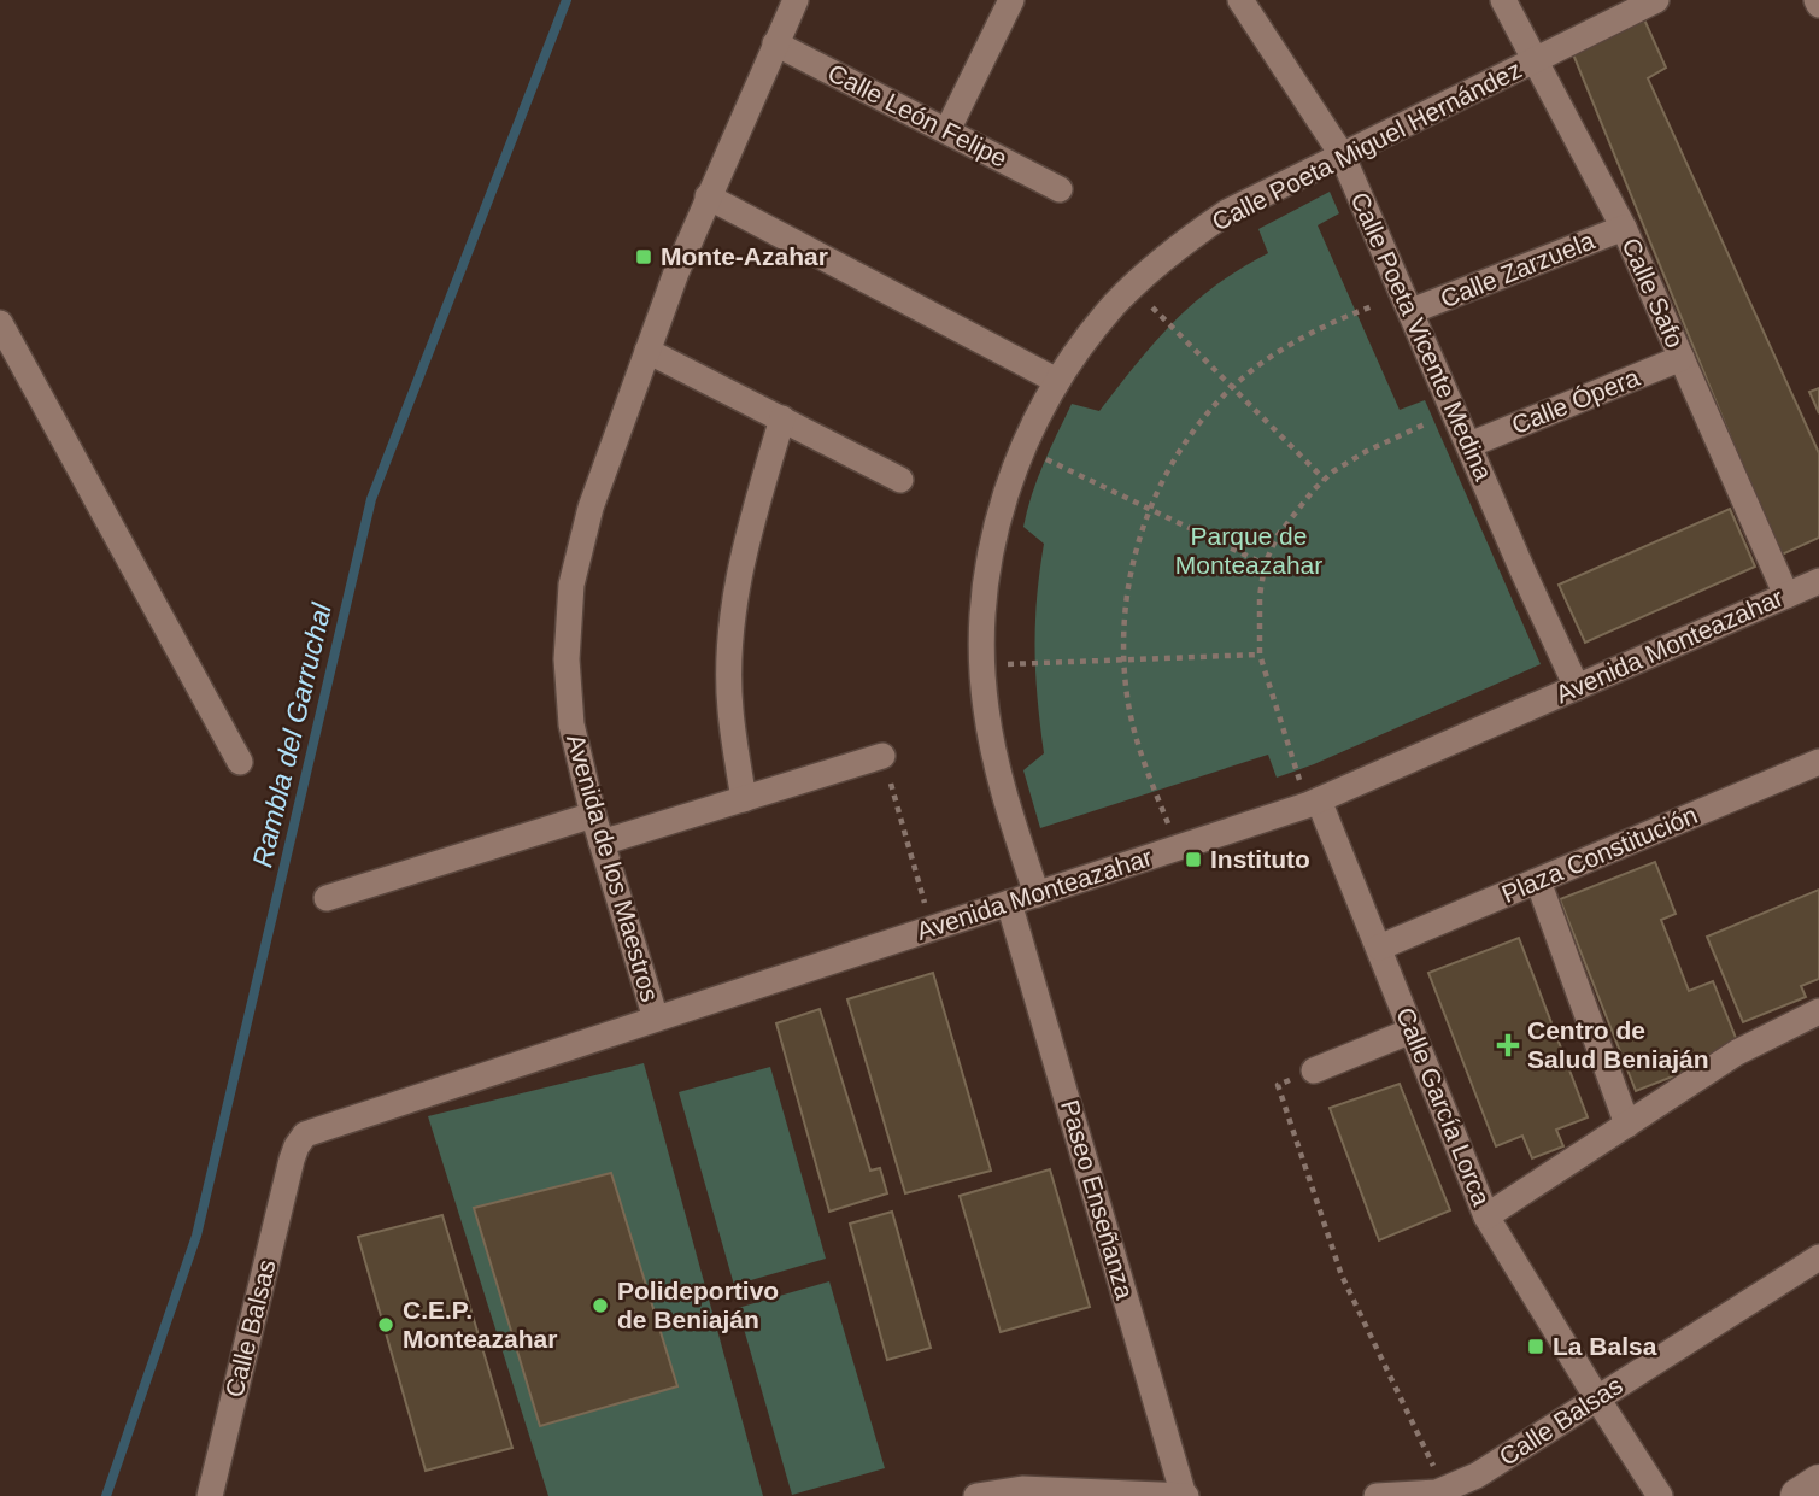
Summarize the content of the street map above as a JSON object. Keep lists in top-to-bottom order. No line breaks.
{"streets":{"street":["Calle León Felipe","Calle Poeta Miguel Hernández","Calle Zarzuela","Calle Safo","Calle Poeta Vicente Medina","Calle Ópera","Avenida Monteazahar","Plaza Constitución","Avenida de los Maestros","Calle García Lorca","Paseo Enseñanza","Calle Balsas"]},"crossings":[["Calle León Felipe","Avenida de los Maestros"],["Calle Poeta Miguel Hernández","Calle Safo"],["Calle Poeta Miguel Hernández","Calle Poeta Vicente Medina"],["Calle Poeta Miguel Hernández","Avenida Monteazahar"],["Calle Zarzuela","Calle Safo"],["Calle Zarzuela","Calle Poeta Vicente Medina"],["Calle Safo","Calle Ópera"],["Calle Safo","Avenida Monteazahar"],["Calle Poeta Vicente Medina","Calle Ópera"],["Calle Poeta Vicente Medina","Avenida Monteazahar"],["Avenida Monteazahar","Avenida de los Maestros"],["Avenida Monteazahar","Calle García Lorca"],["Avenida Monteazahar","Paseo Enseñanza"],["Avenida Monteazahar","Calle Balsas"],["Plaza Constitución","Calle García Lorca"],["Calle García Lorca","Calle Balsas"]],"water":["Rambla del Garruchal"],"parks":["Parque de Monteazahar"],"places":{"transit":["Monte-Azahar","Instituto","La Balsa"],"health":["Centro de Salud Beniaján"],"other":["Polideportivo de Beniaján","C.E.P. Monteazahar"]}}
